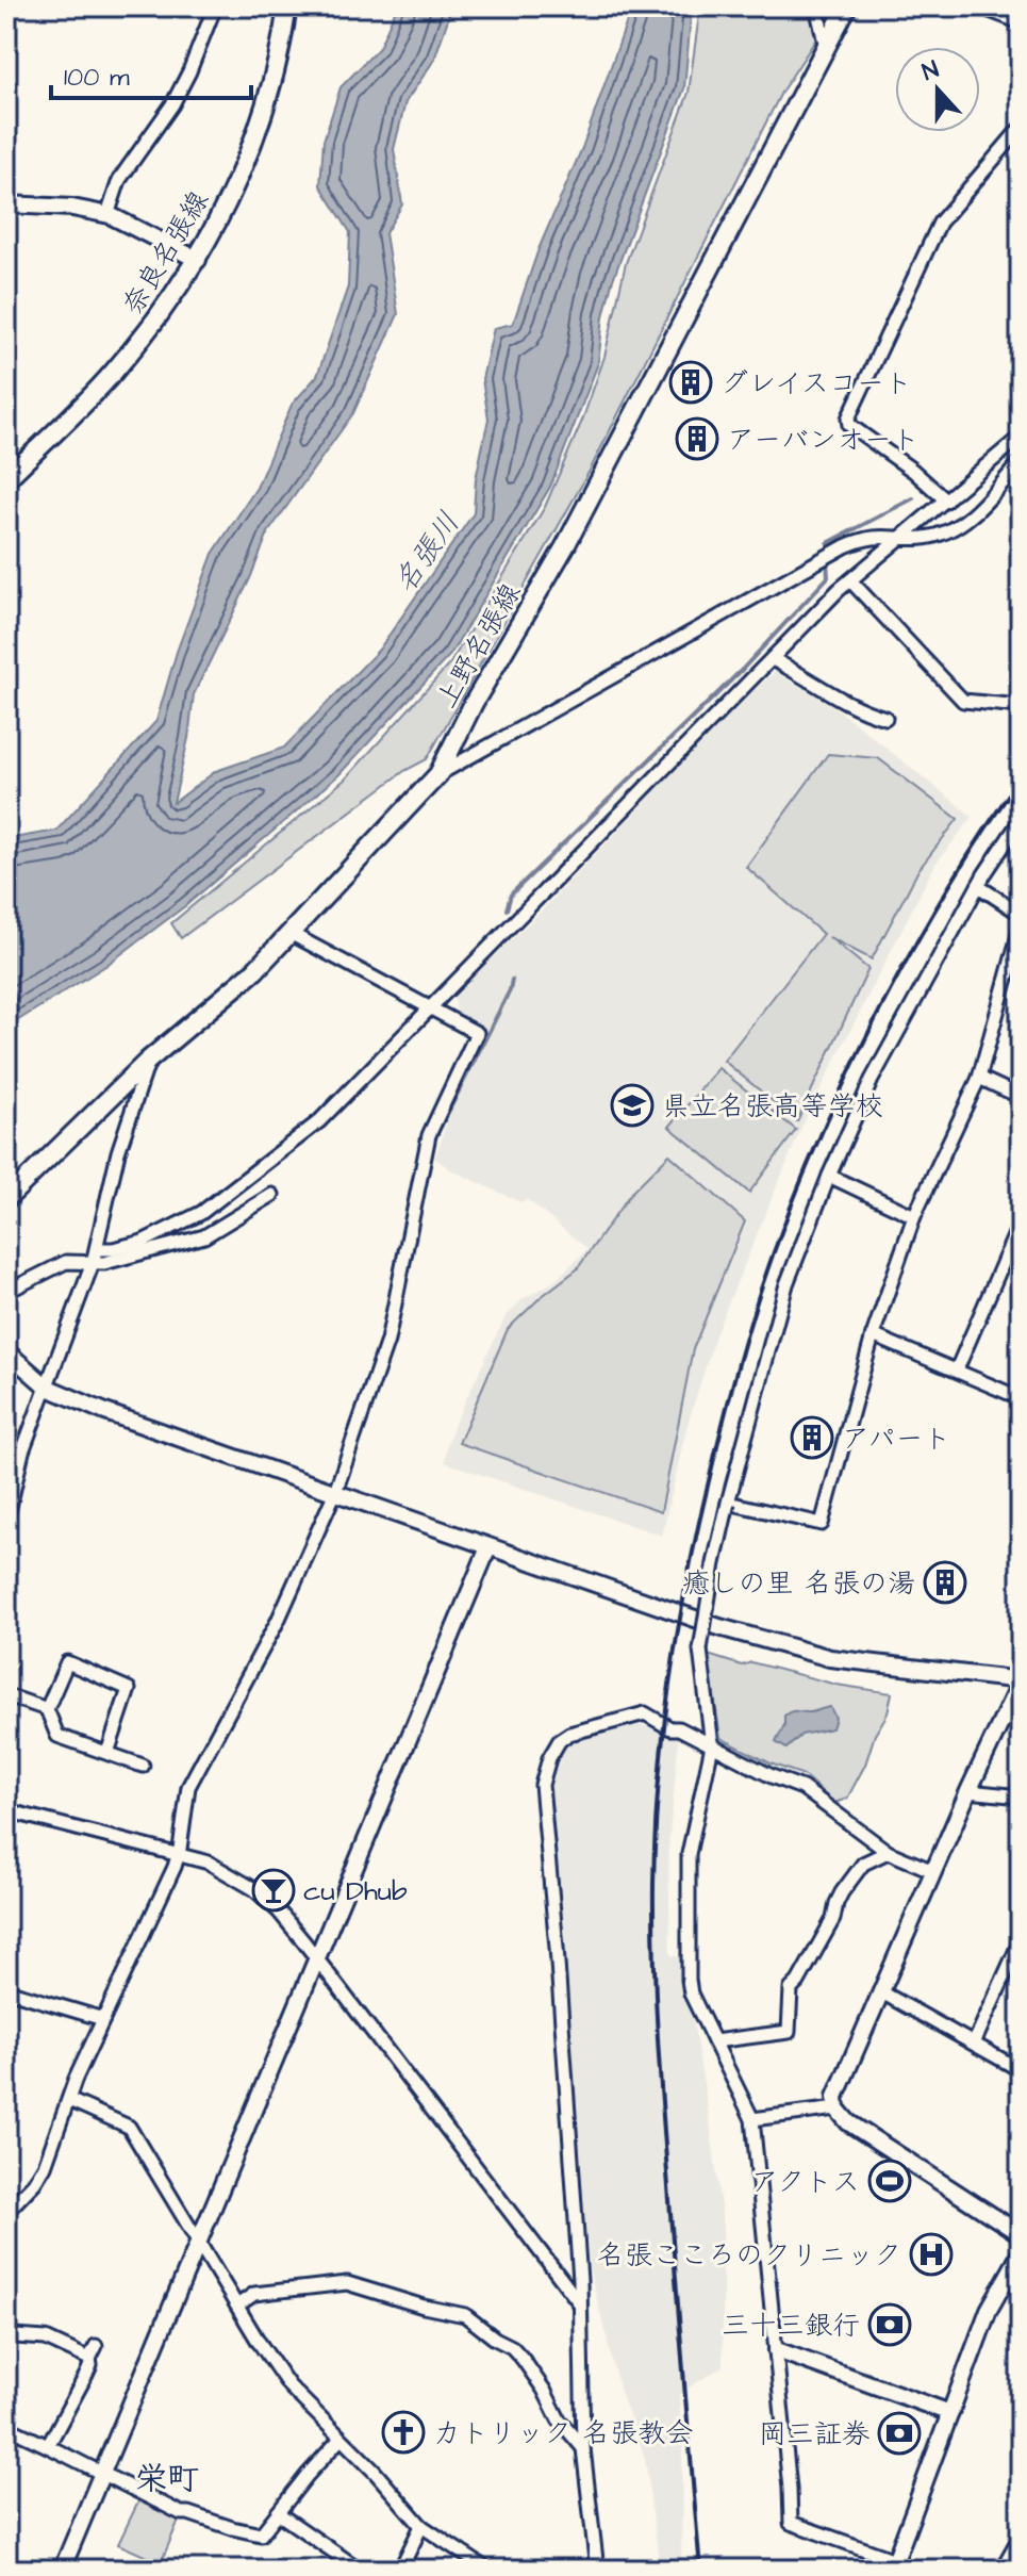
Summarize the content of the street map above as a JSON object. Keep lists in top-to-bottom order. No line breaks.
{"streets":{"main road":["奈良名張線","上野名張線"]},"districts":["栄町"],"water":["名張川"],"places":{"building":["グレイスコート","アーバンオート","アパート","癒しの里 名張の湯"],"school or university":["県立名張高等学校"],"bar":["cu Dhub"],"sports":["アクトス"],"hospital":["名張こころのクリニック"],"bank":["三十三銀行","岡三証券"],"church":["カトリック 名張教会"]},"scale_bar":"100 m","north":"top"}
